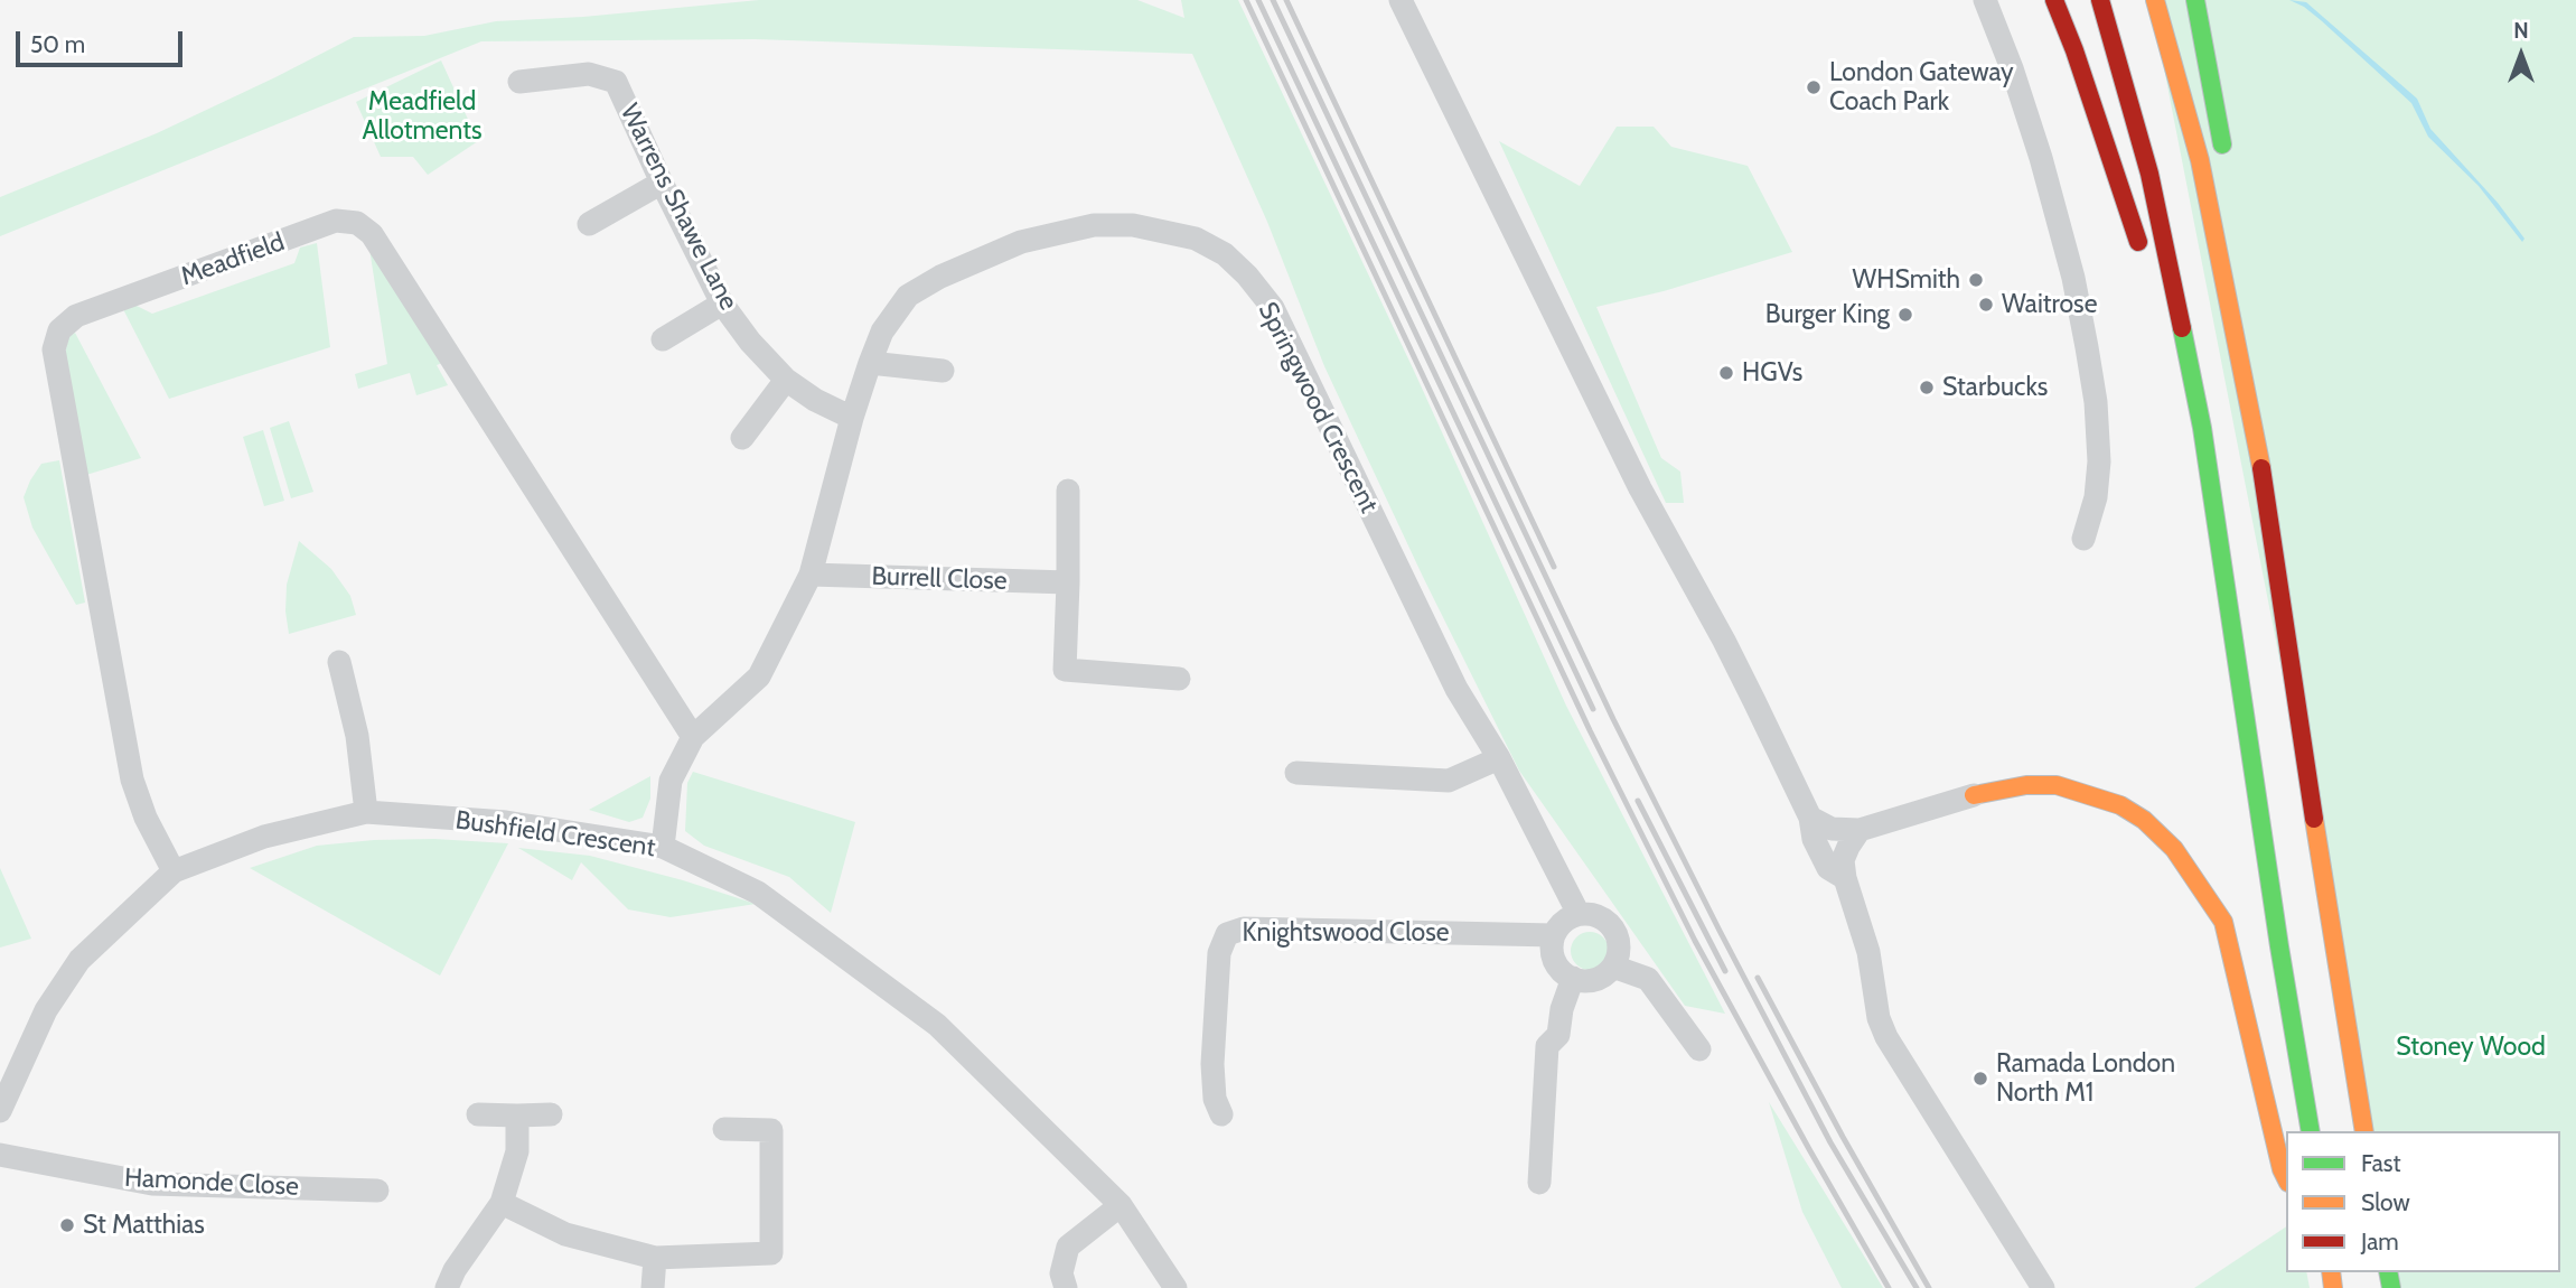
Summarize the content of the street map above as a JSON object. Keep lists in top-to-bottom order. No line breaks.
{"streets":{"street":["Warrens Shawe Lane","Meadfield","Springwood Crescent","Burrell Close","Bushfield Crescent","Knightswood Close","Hamonde Close"]},"crossings":[["Warrens Shawe Lane","Springwood Crescent"],["Meadfield","Springwood Crescent"],["Meadfield","Bushfield Crescent"],["Springwood Crescent","Burrell Close"],["Springwood Crescent","Bushfield Crescent"],["Springwood Crescent","Knightswood Close"]],"parks":["Meadfield Allotments","Stoney Wood"],"places":["London Gateway Coach Park","WHSmith","Waitrose","Burger King","HGVs","Starbucks","Ramada London North M1","St Matthias"],"legend":["Fast","Slow","Jam"],"scale_bar":"50 m","north":"top"}
